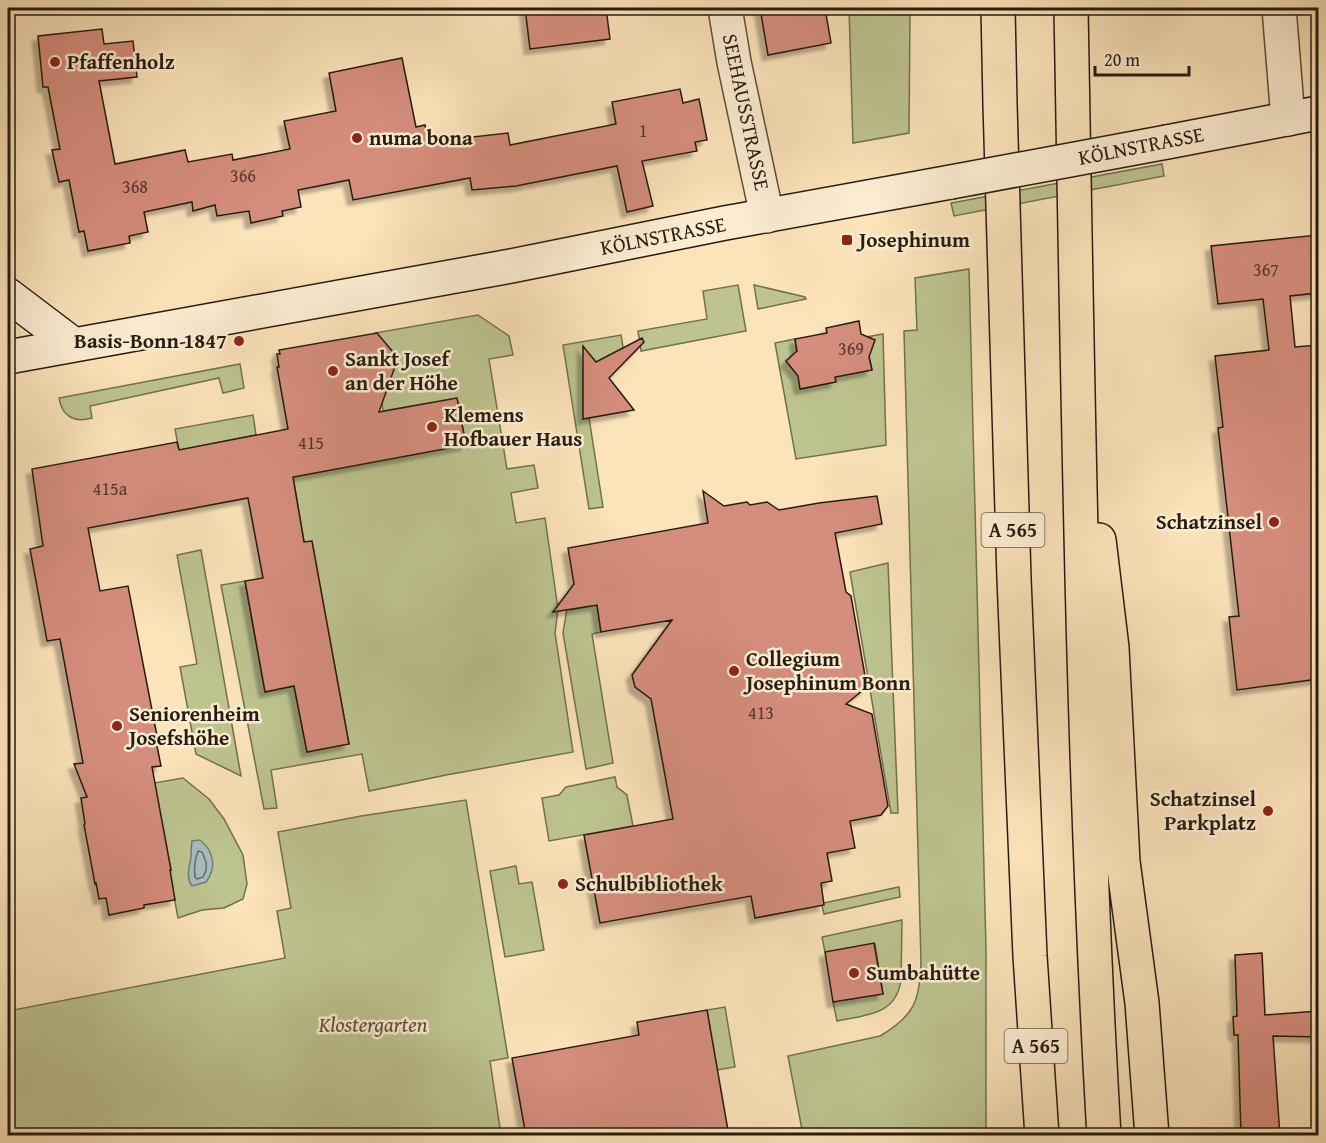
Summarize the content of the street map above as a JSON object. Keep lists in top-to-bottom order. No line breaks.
{"streets":{"highway":["A 565"],"main road":["SEEHAUSSTRASSE","KÖLNSTRASSE"]},"crossings":[["SEEHAUSSTRASSE","KÖLNSTRASSE"]],"parks":["Klostergarten"],"places":{"other":["Pfaffenholz","numa bona","Basis-Bonn 1847","Sankt Josef an der Höhe","Klemens Hofbauer Haus","Schatzinsel","Collegium Josephinum Bonn","Seniorenheim Josefshöhe","Schatzinsel Parkplatz","Schulbibliothek","Sumbahütte"],"transit":["Josephinum"]},"house_numbers":["1","366","368","367","369","415","415a","413"],"scale_bar":"20 m"}
